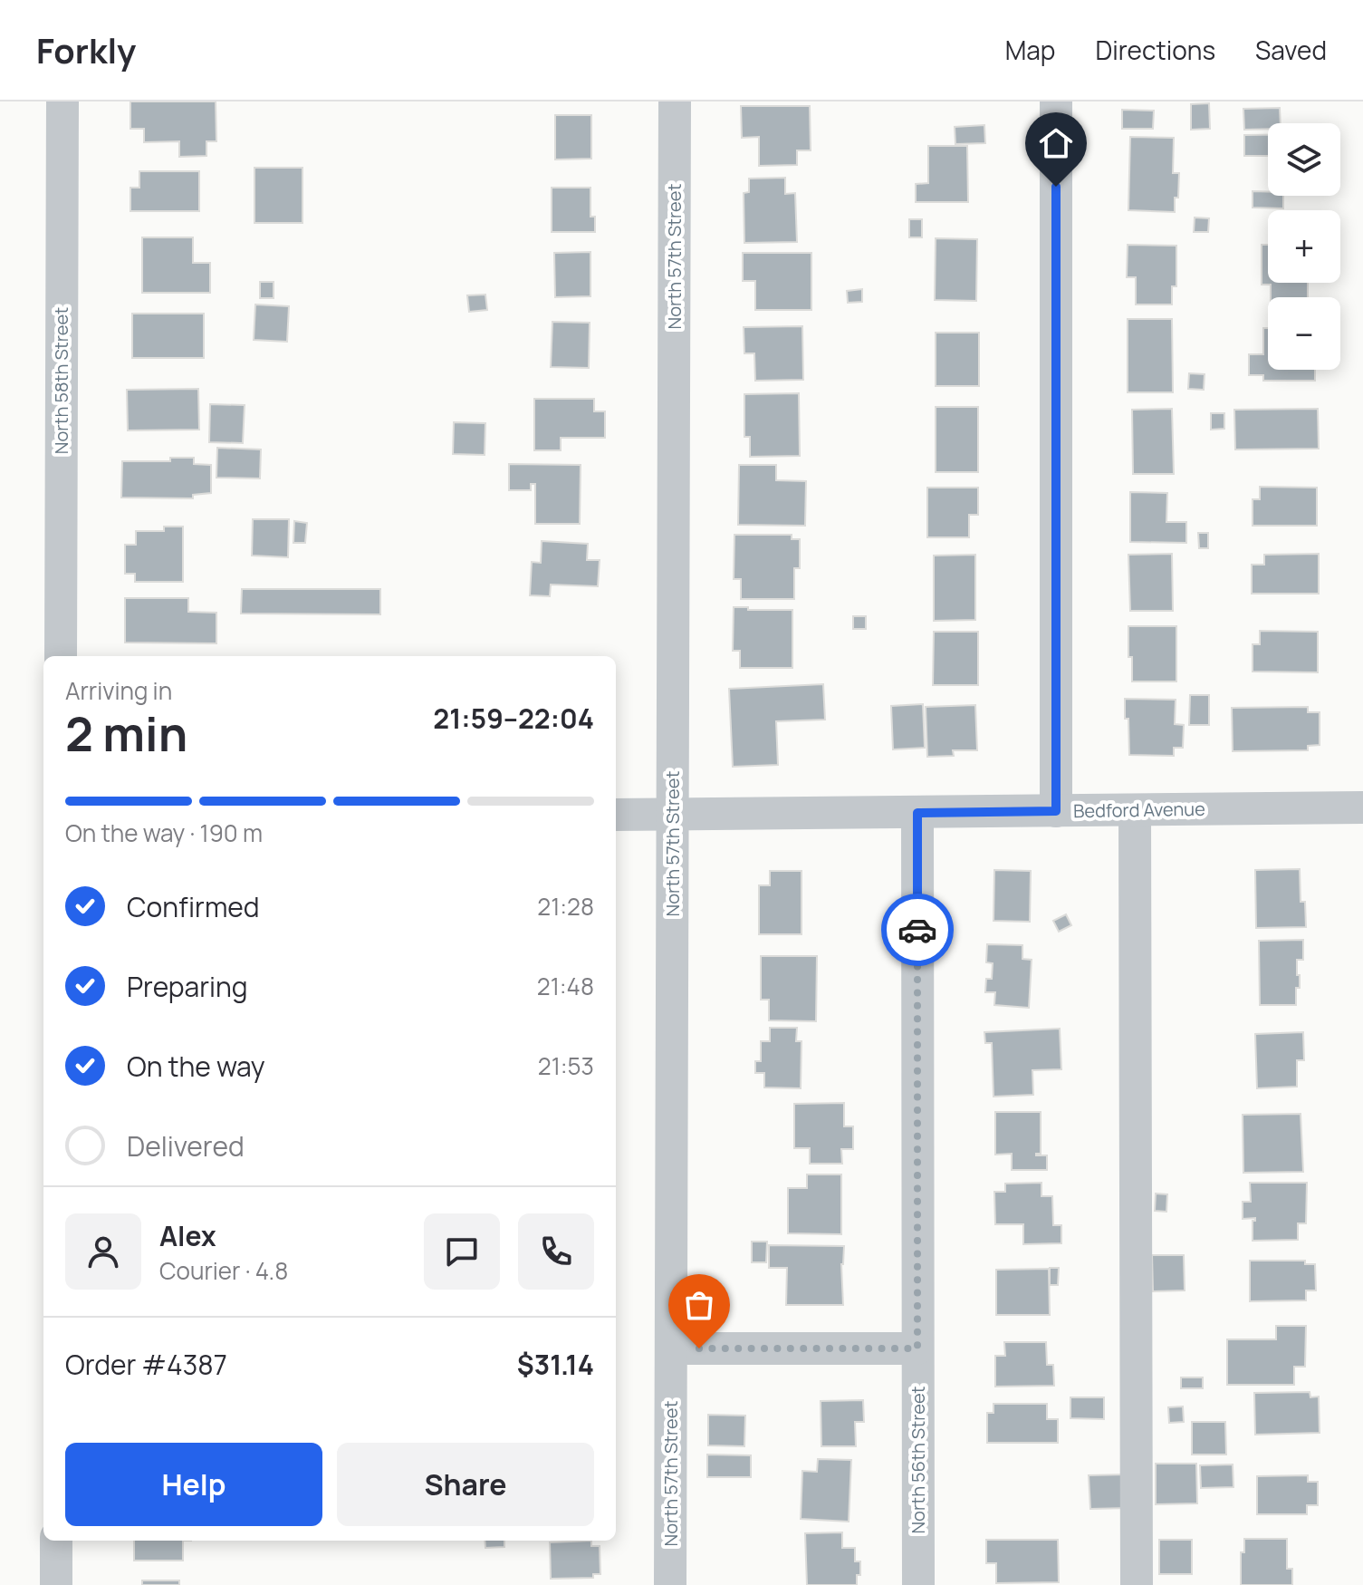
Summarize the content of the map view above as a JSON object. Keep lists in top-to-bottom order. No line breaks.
{"streets":{"street":["North 57th Street","North 58th Street","Bedford Avenue","North 56th Street"]},"crossings":[["North 57th Street","Bedford Avenue"],["Bedford Avenue","North 56th Street"]],"page":{"header":"Forkly","nav":["Map","Directions","Saved"],"map_buttons":["+","−"],"heading":["2 min","Arriving in","21:59–22:04"],"panel":["Alex","Courier · 4.8","Order #4387","$31.14"],"bar":"On the way · 190 m","list":[["Confirmed","21:28"],["Preparing","21:48"],["On the way","21:53"],"Delivered"],"buttons":["Help","Share"]}}
